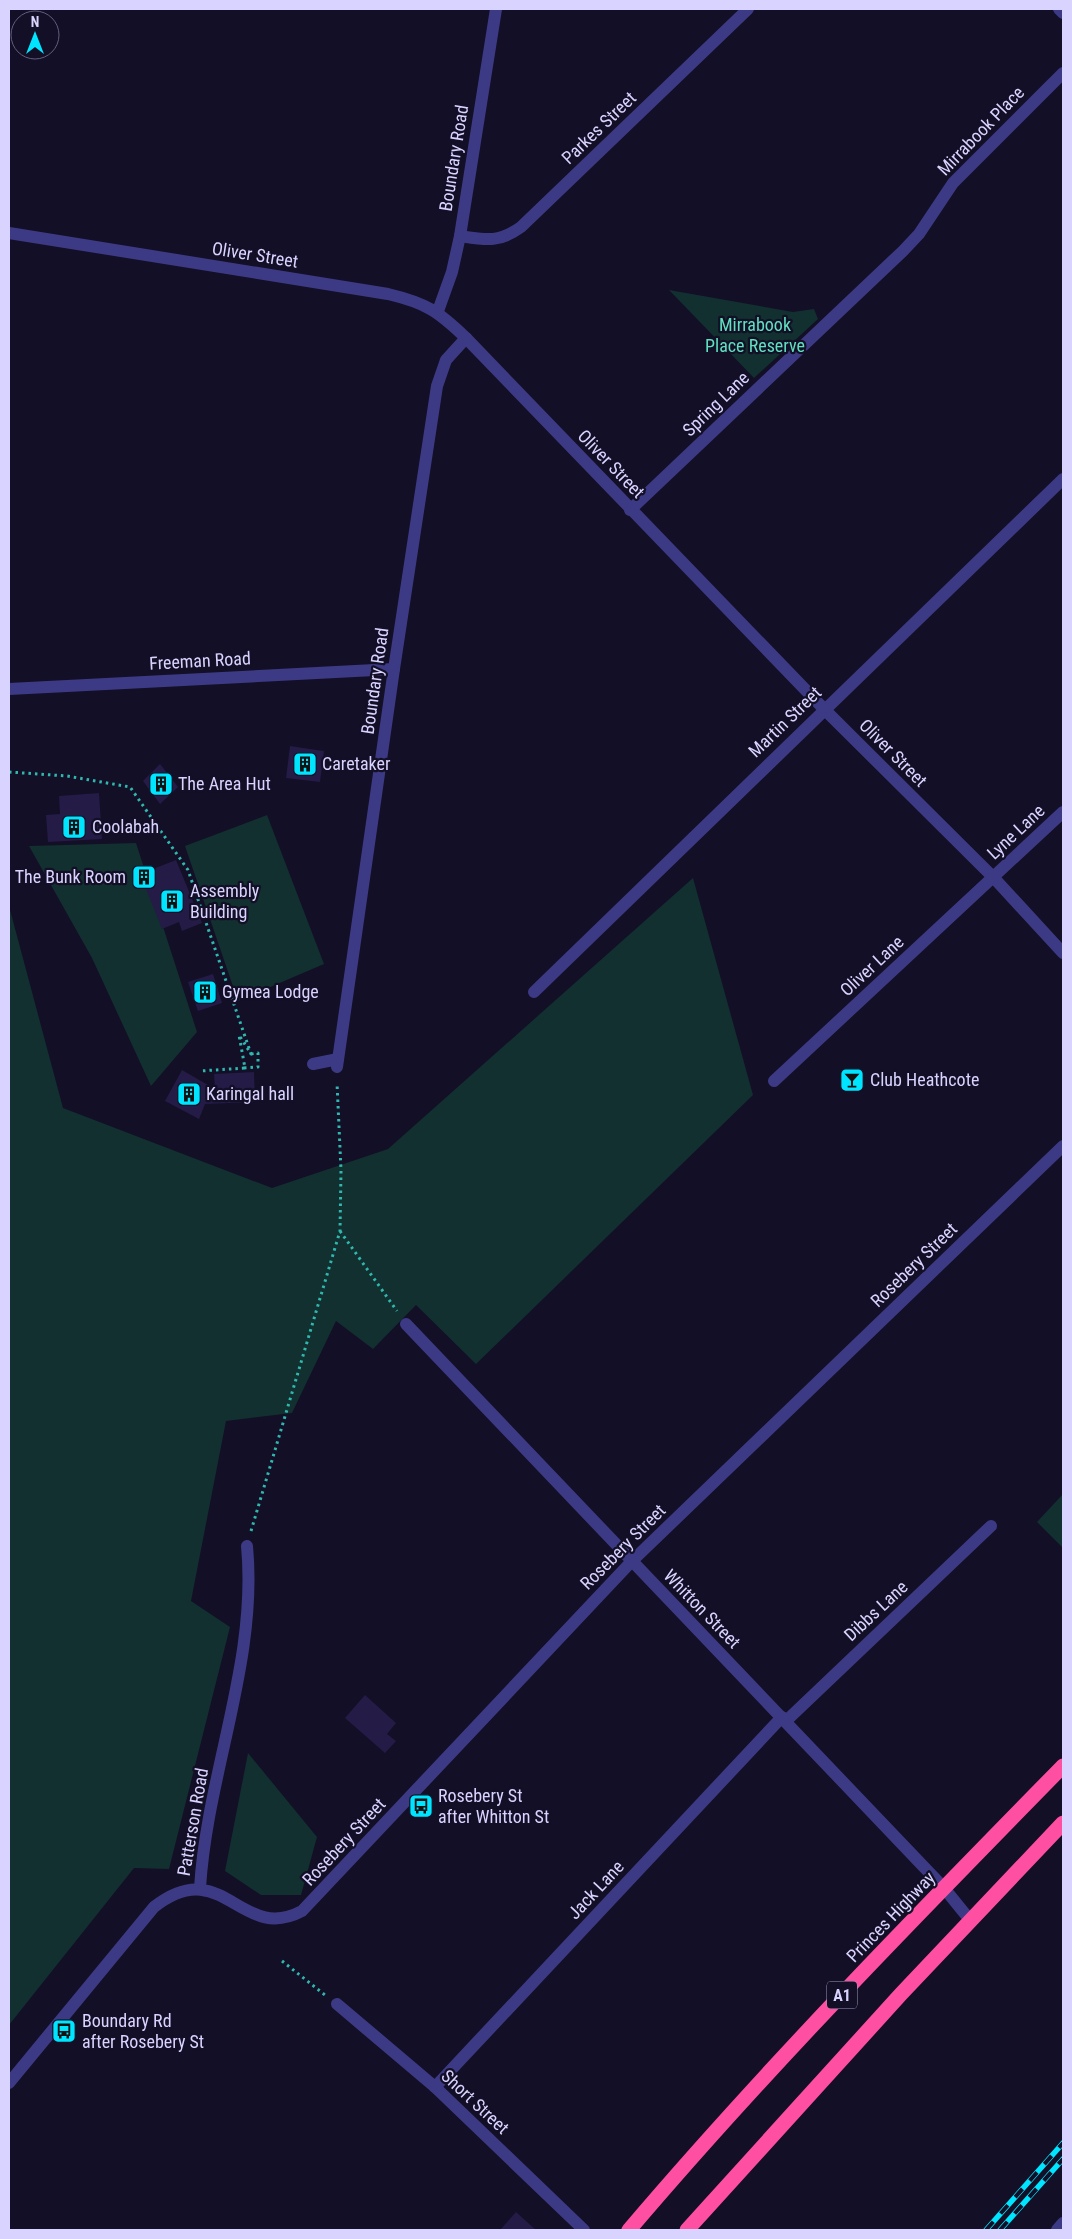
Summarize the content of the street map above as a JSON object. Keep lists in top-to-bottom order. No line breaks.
{"streets":{"highway":["Princes Highway","A1"],"street":["Parkes Street","Mirrabook Place","Boundary Road","Oliver Street","Spring Lane","Freeman Road","Martin Street","Lyne Lane","Oliver Lane","Rosebery Street","Whitton Street","Dibbs Lane","Patterson Road","Jack Lane","Short Street"]},"crossings":[["Parkes Street","Boundary Road"],["Mirrabook Place","Spring Lane"],["Boundary Road","Oliver Street"],["Boundary Road","Freeman Road"],["Oliver Street","Spring Lane"],["Oliver Street","Martin Street"],["Oliver Street","Lyne Lane"],["Oliver Street","Oliver Lane"],["Lyne Lane","Oliver Lane"],["Rosebery Street","Whitton Street"],["Rosebery Street","Patterson Road"],["Whitton Street","Dibbs Lane"],["Whitton Street","Jack Lane"],["Whitton Street","Princes Highway"],["Whitton Street","A1"],["Dibbs Lane","Jack Lane"],["Jack Lane","Short Street"]],"parks":["Mirrabook Place Reserve"],"places":{"building":["Caretaker","The Area Hut","Coolabah","The Bunk Room","Assembly Building","Gymea Lodge","Karingal hall"],"bar":["Club Heathcote"],"bus stop":["Rosebery St after Whitton St","Boundary Rd after Rosebery St"]},"north":"top"}
